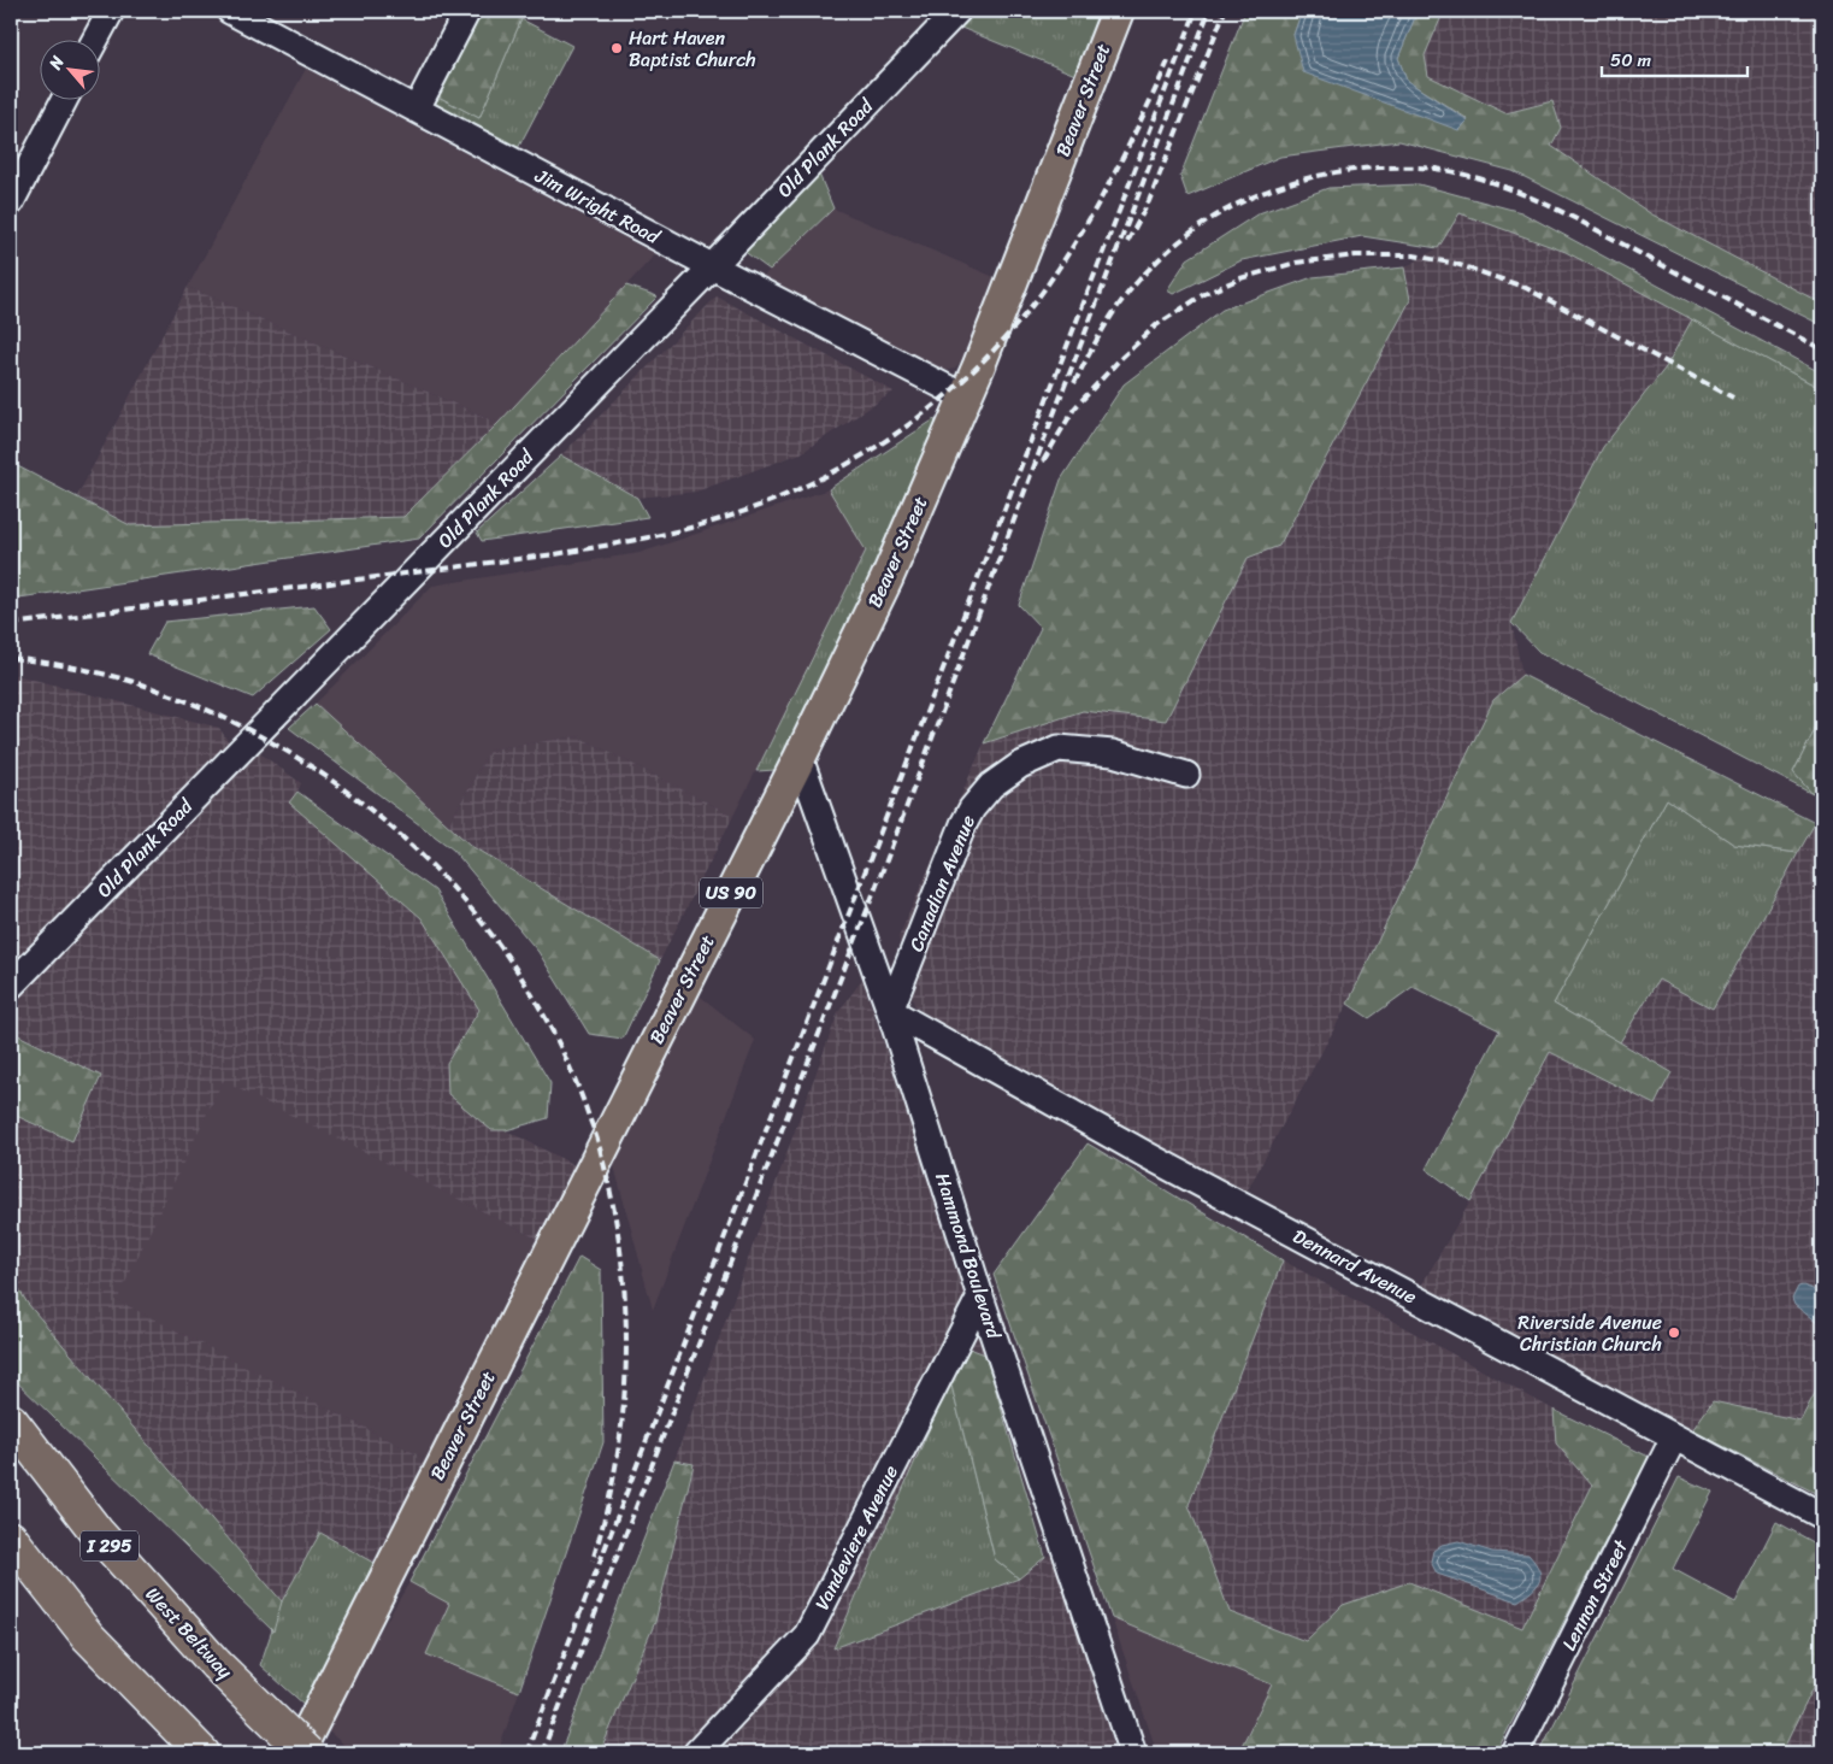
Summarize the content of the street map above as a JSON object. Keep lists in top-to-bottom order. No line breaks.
{"streets":{"highway":["I 295","West Beltway"],"main road":["Beaver Street","US 90"],"street":["Old Plank Road","Jim Wright Road","Canadian Avenue","Hammond Boulevard","Dennard Avenue","Vandeviere Avenue","Lennon Street"]},"crossings":[["Beaver Street","Jim Wright Road"],["Beaver Street","Hammond Boulevard"],["Old Plank Road","Jim Wright Road"],["Canadian Avenue","Hammond Boulevard"],["Canadian Avenue","Dennard Avenue"],["Hammond Boulevard","Dennard Avenue"],["Hammond Boulevard","Vandeviere Avenue"],["Dennard Avenue","Lennon Street"]],"places":["Hart Haven Baptist Church","Riverside Avenue Christian Church"],"scale_bar":"50 m","north":"top left"}
